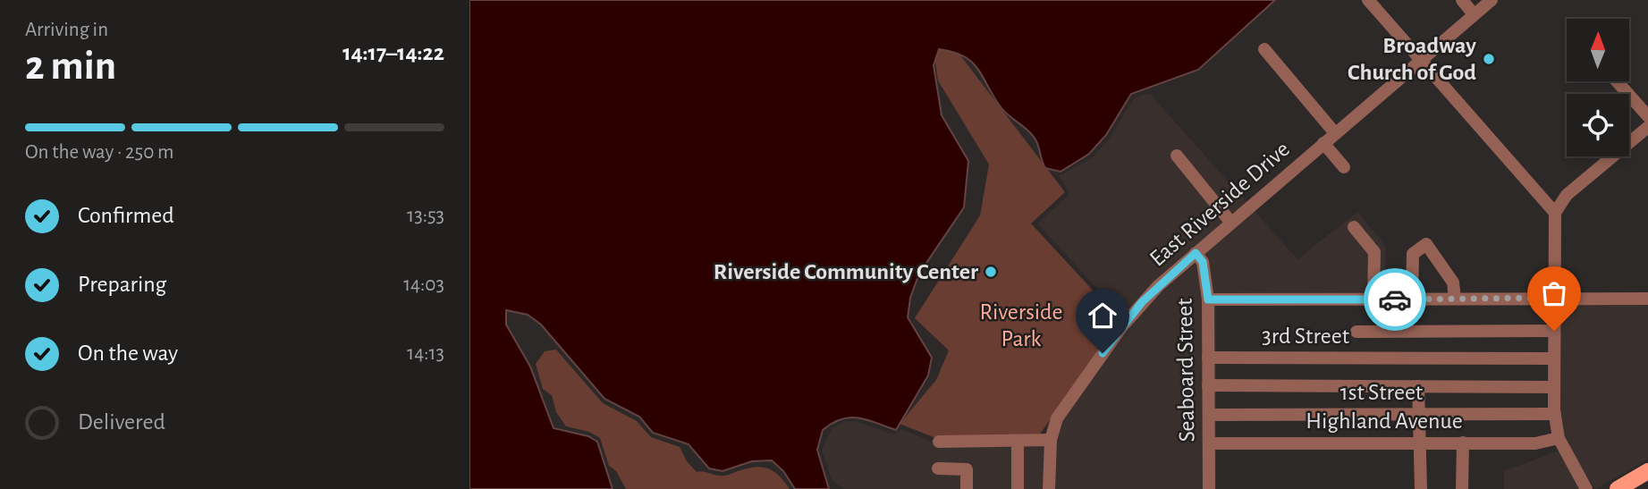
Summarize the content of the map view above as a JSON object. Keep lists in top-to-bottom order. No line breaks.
{"streets":{"street":["East Riverside Drive","3rd Street","Seaboard Street","1st Street","Highland Avenue"]},"crossings":[["East Riverside Drive","Seaboard Street"],["3rd Street","Seaboard Street"],["Seaboard Street","1st Street"],["Seaboard Street","Highland Avenue"]],"parks":["Riverside Park"],"places":["Broadway Church of God","Riverside Community Center"],"north":"top","page":{"heading":["2 min","Arriving in","14:17–14:22"],"bar":"On the way · 250 m","list":[["Confirmed","13:53"],["Preparing","14:03"],["On the way","14:13"],"Delivered"]}}
